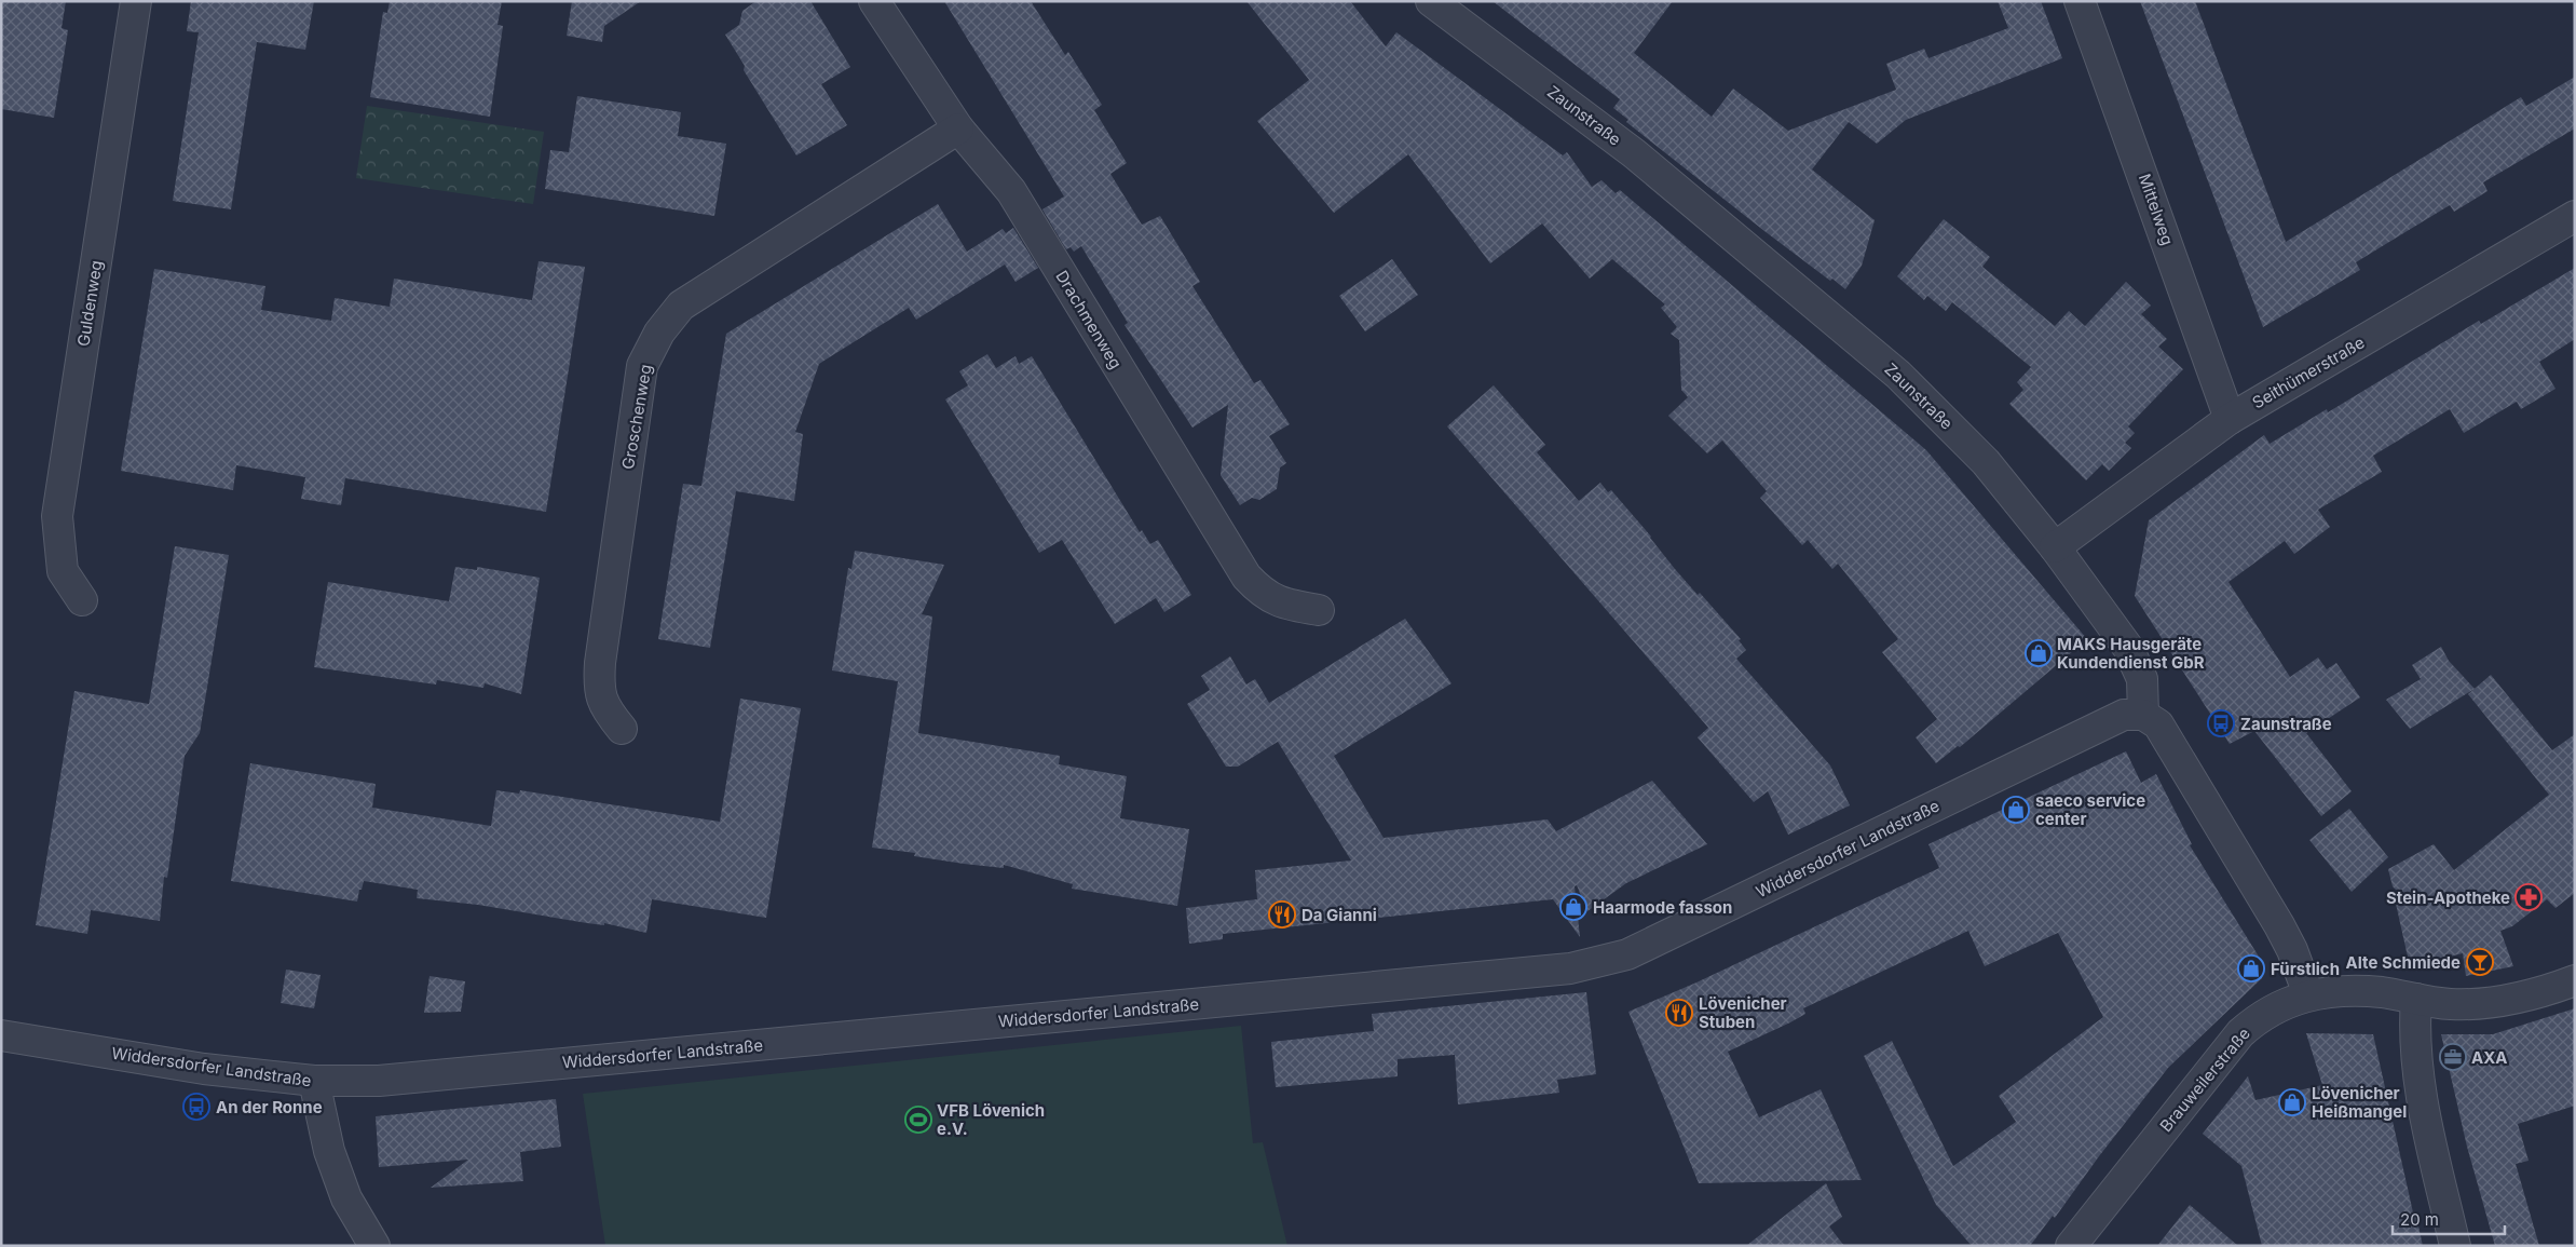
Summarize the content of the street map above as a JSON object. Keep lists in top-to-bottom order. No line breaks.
{"streets":{"street":["Zaunstraße","Mittelweg","Guldenweg","Drachmenweg","Seithümerstraße","Groschenweg","Widdersdorfer Landstraße","Brauweilerstraße"]},"crossings":[["Zaunstraße","Seithümerstraße"],["Zaunstraße","Widdersdorfer Landstraße"],["Mittelweg","Seithümerstraße"],["Drachmenweg","Groschenweg"]],"places":{"shop":["MAKS Hausgeräte Kundendienst GbR","saeco service center","Haarmode fasson","Fürstlich","Lövenicher Heißmangel"],"bus stop":["Zaunstraße","An der Ronne"],"pharmacy":["Stein-Apotheke"],"restaurant":["Da Gianni","Lövenicher Stuben"],"bar":["Alte Schmiede"],"office":["AXA"],"sports":["VFB Lövenich e.V."]},"scale_bar":"20 m"}
